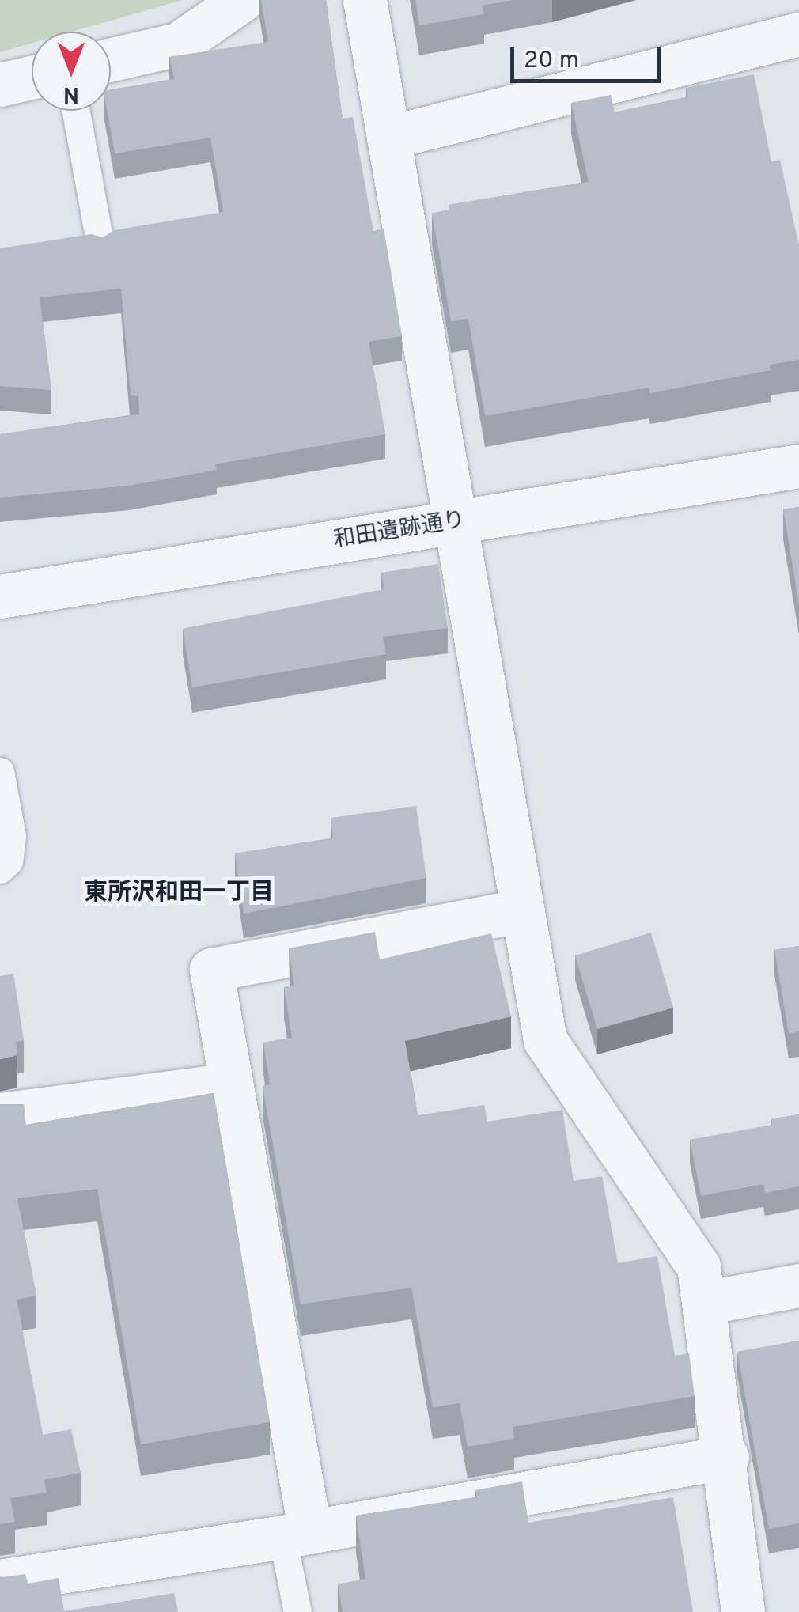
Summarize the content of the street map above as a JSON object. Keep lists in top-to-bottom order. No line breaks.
{"streets":{"street":["和田遺跡通り"]},"districts":["東所沢和田一丁目"],"scale_bar":"20 m","north":"bottom"}
